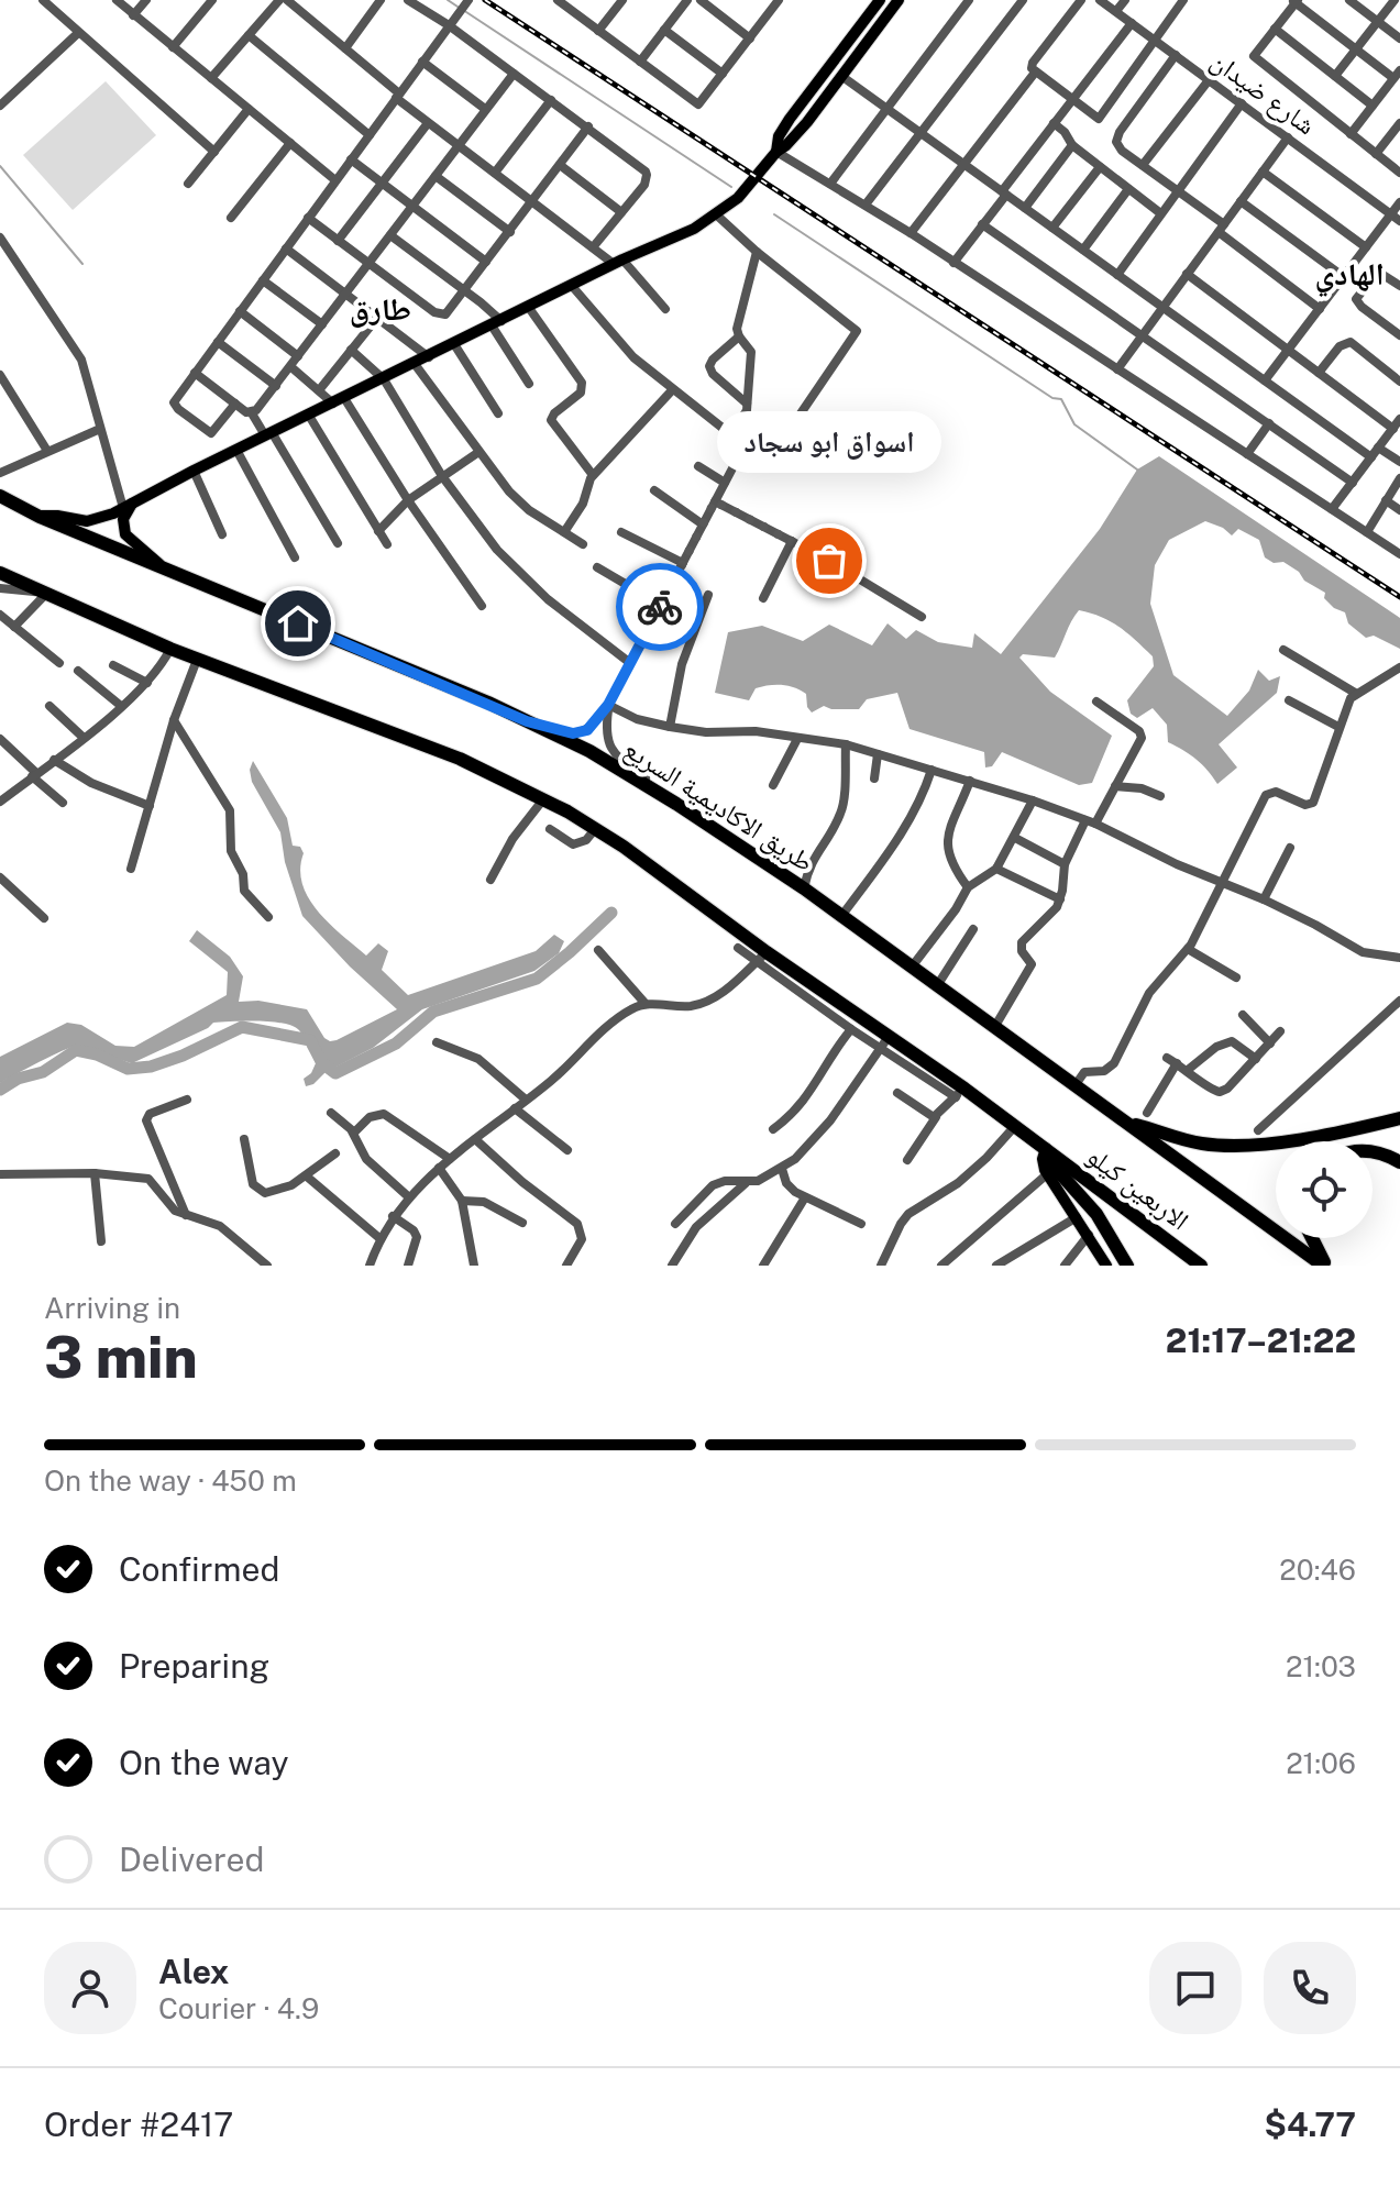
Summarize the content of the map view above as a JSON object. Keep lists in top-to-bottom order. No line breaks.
{"streets":{"highway":["طريق الاكاديمية السريع","الاربعين كيلو"],"street":["شارع ضيدان"]},"crossings":[["طريق الاكاديمية السريع","الاربعين كيلو"]],"districts":["الهادي","طارق"],"places":["اسواق ابو سجاد"],"page":{"bubble":"اسواق ابو سجاد","heading":["3 min","Arriving in","21:17–21:22"],"panel":["Alex","Courier · 4.9","Order #2417","$4.77"],"bar":"On the way · 450 m","list":[["Confirmed","20:46"],["Preparing","21:03"],["On the way","21:06"],"Delivered"]}}
